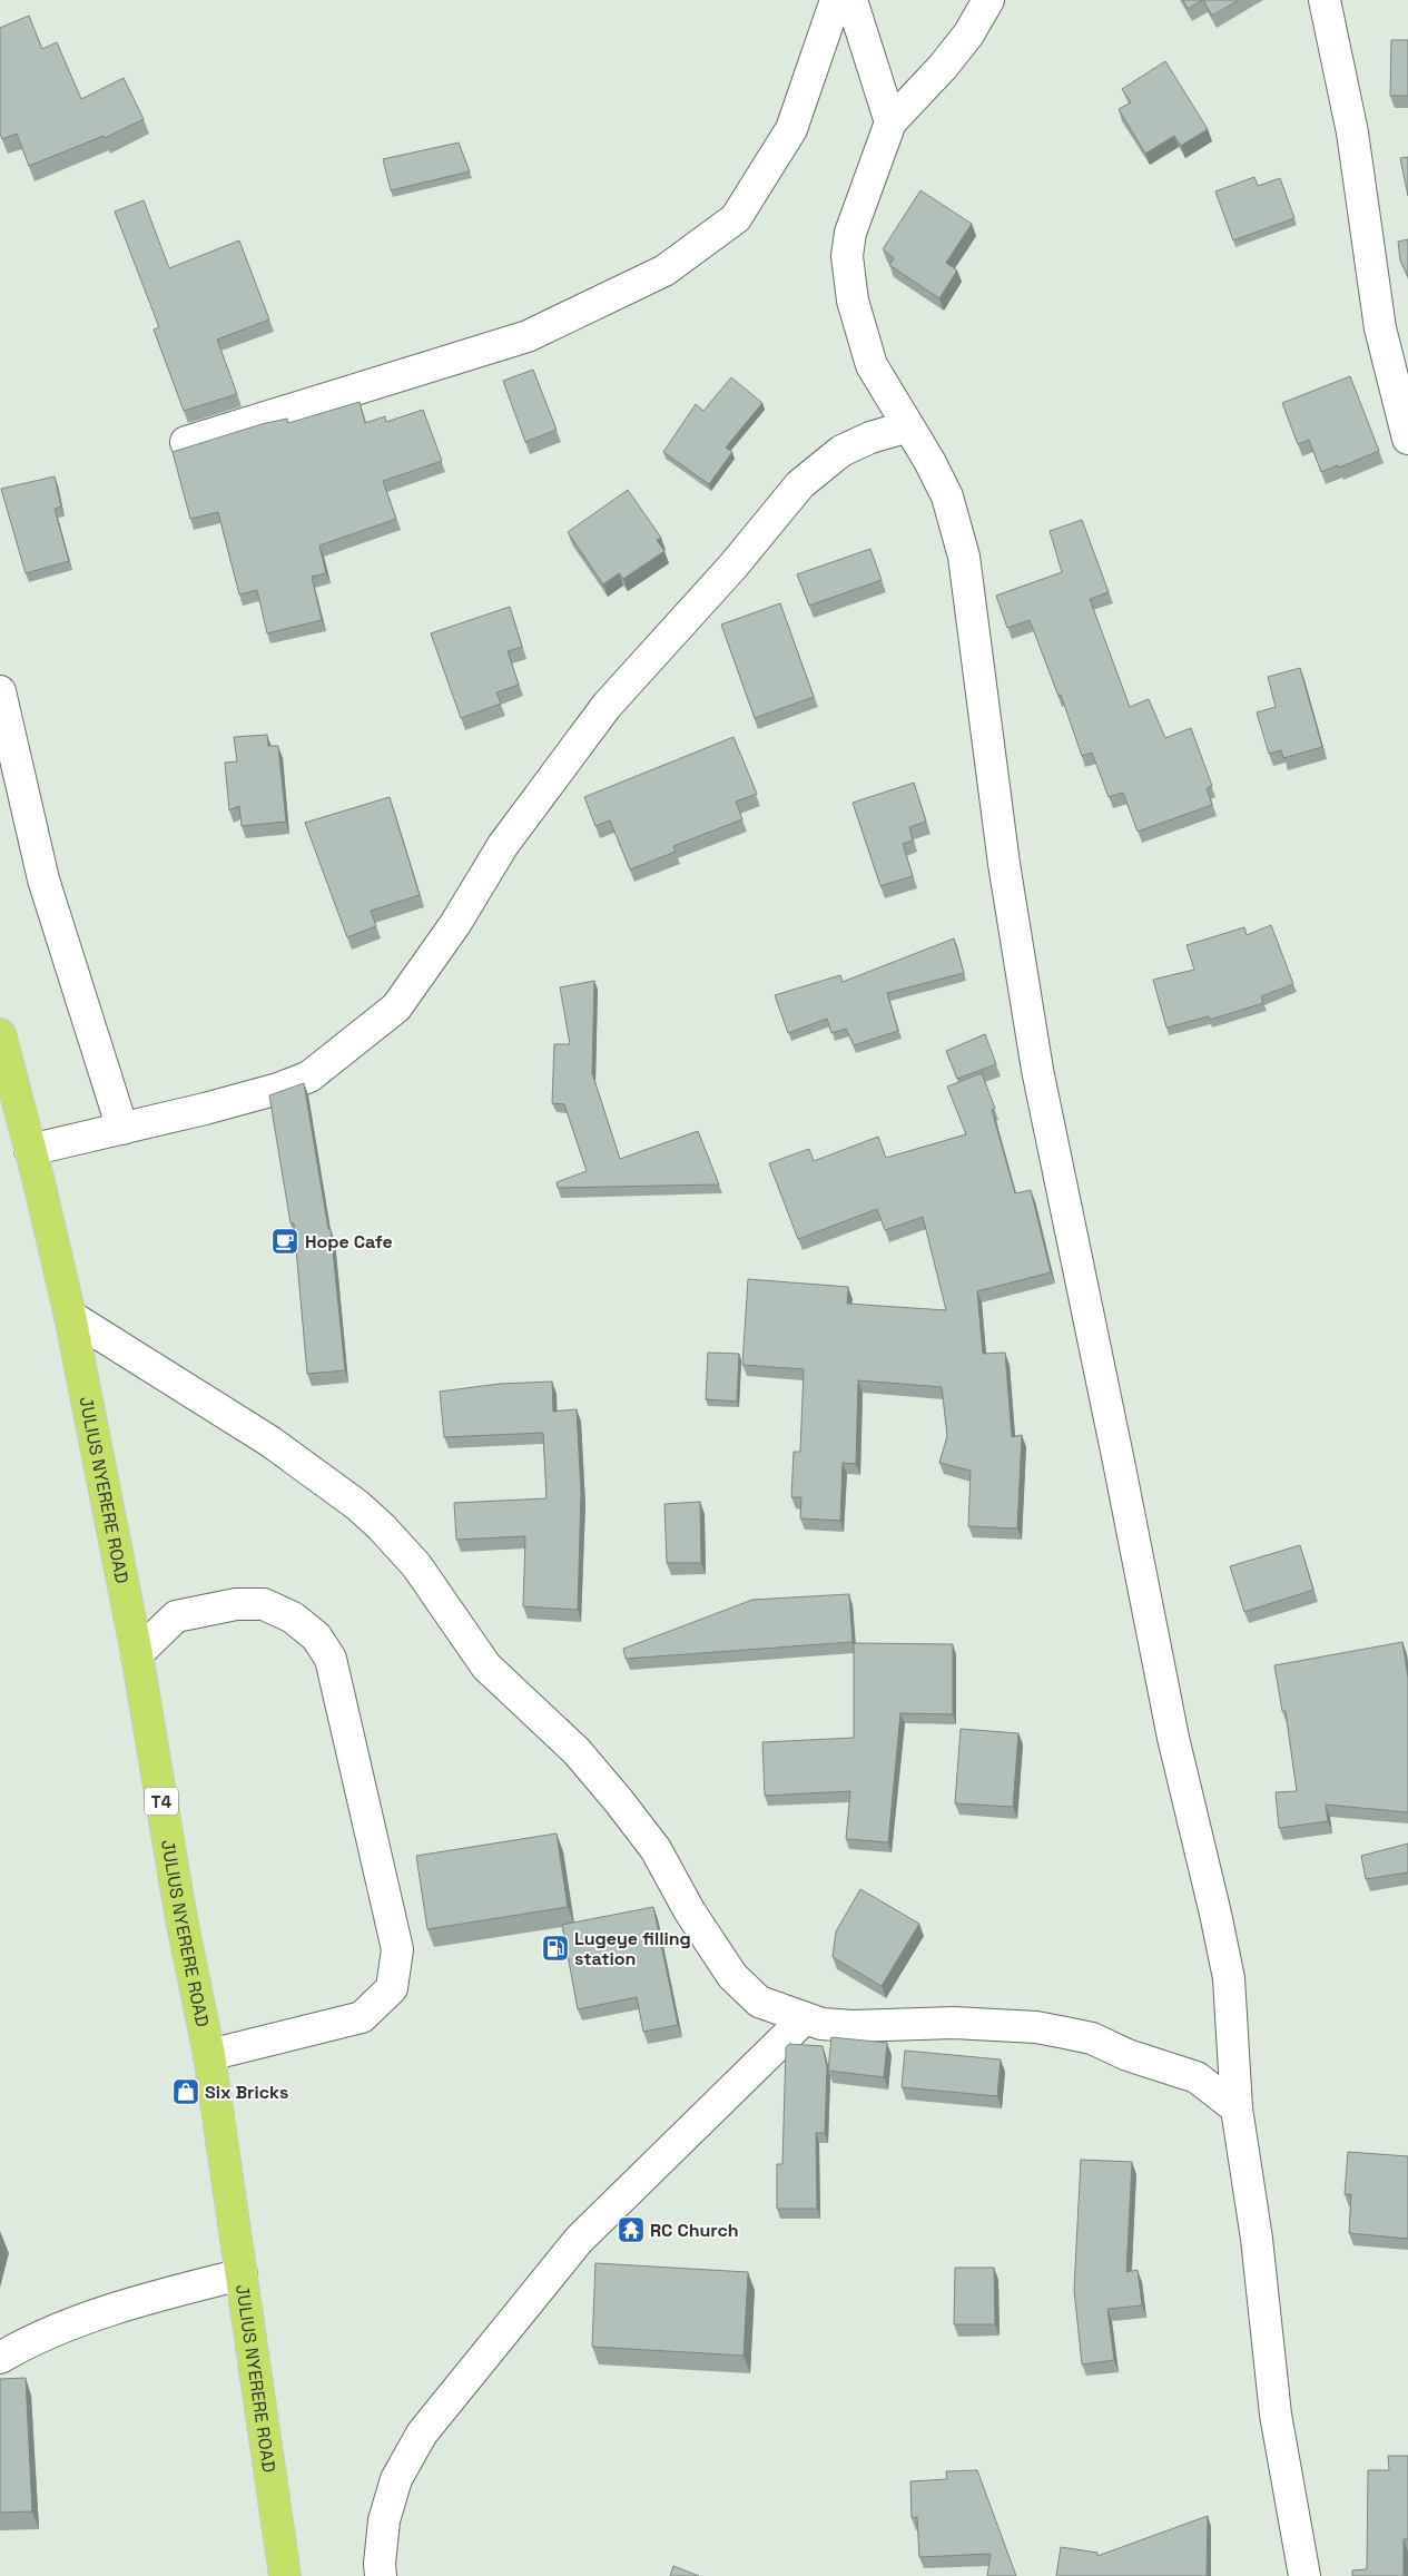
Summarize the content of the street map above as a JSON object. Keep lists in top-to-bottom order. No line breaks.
{"streets":{"highway":["JULIUS NYERERE ROAD","T4"]},"places":{"cafe":["Hope Cafe"],"fuel station":["Lugeye filling station"],"shop":["Six Bricks"],"temple":["RC Church"]}}
